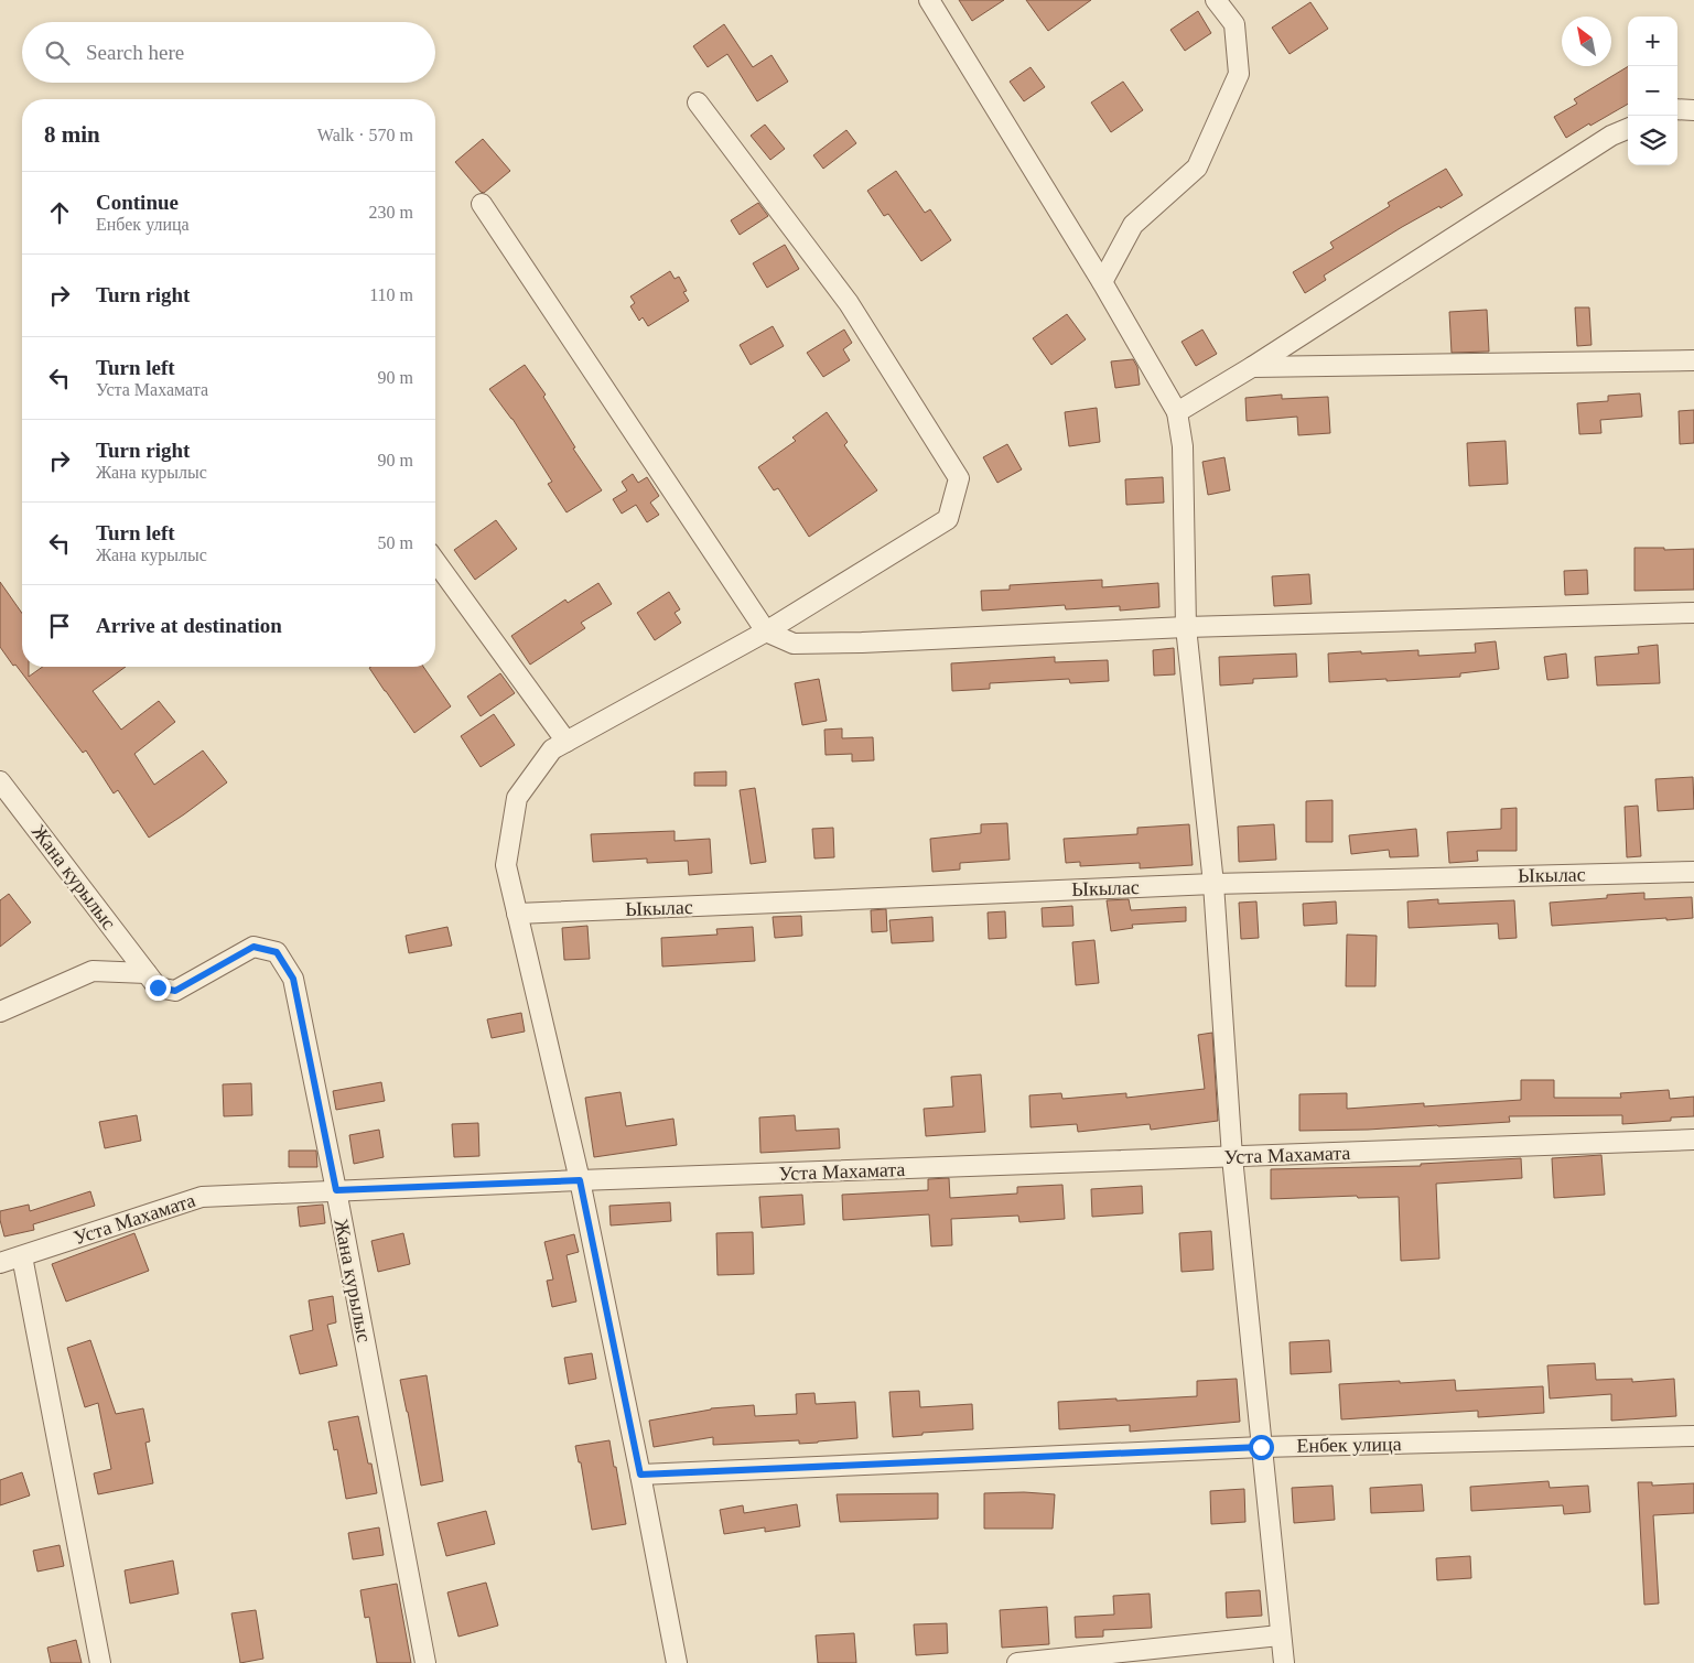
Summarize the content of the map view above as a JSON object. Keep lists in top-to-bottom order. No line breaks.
{"streets":{"street":["Ыкылас","Жана курылыс","Уста Махамата","Енбек улица"]},"crossings":[["Жана курылыс","Уста Махамата"]],"north":"top left","page":{"map_buttons":["+","−"],"search":"Search here","heading":["8 min","Walk · 570 m"],"list":[["Continue","Енбек улица","230 m"],["Turn right","110 m"],["Turn left","Уста Махамата","90 m"],["Turn right","Жана курылыс","90 m"],["Turn left","Жана курылыс","50 m"],"Arrive at destination"]}}
